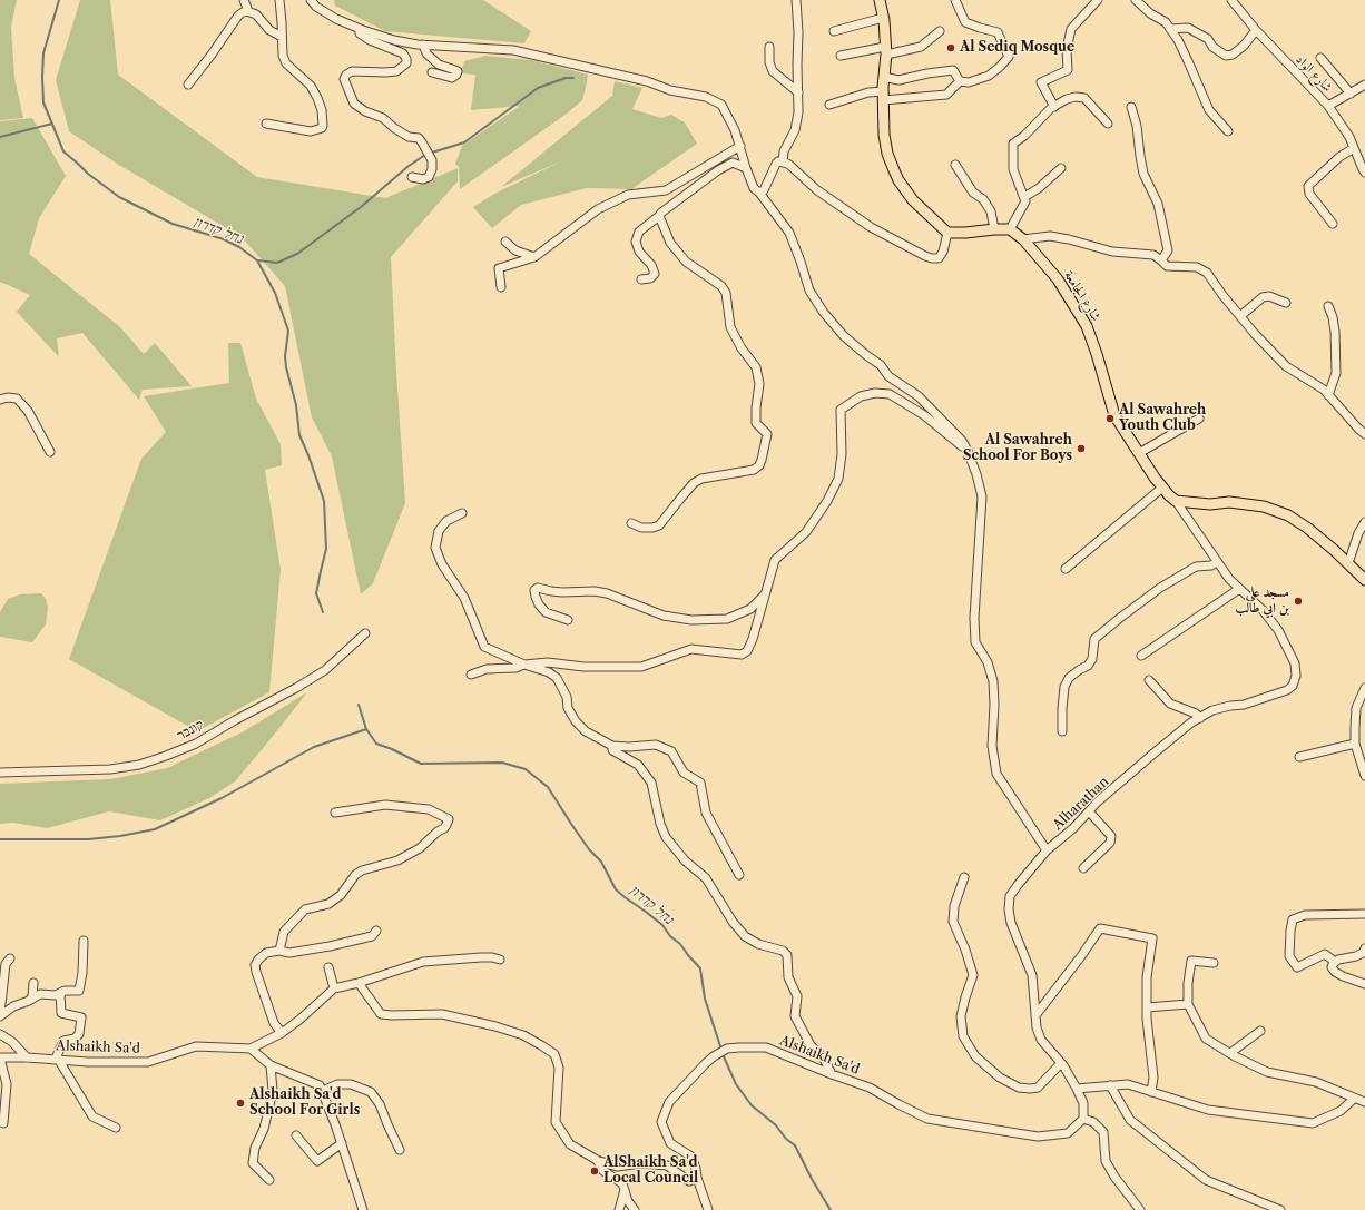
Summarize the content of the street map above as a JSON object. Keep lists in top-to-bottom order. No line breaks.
{"streets":{"main road":["شارع الجامعة"],"street":["شارع الواد","קונבר","Alharathan","Alshaikh Sa'd"]},"crossings":[["شارع الجامعة","Alharathan"],["Alharathan","Alshaikh Sa'd"]],"water":["נחל קדרון"],"places":["Al Sediq Mosque","Al Sawahreh Youth Club","Al Sawahreh School For Boys","مسجد علي بن ابي طالب","Alshaikh Sa'd School For Girls","AlShaikh Sa'd Local Council"]}
